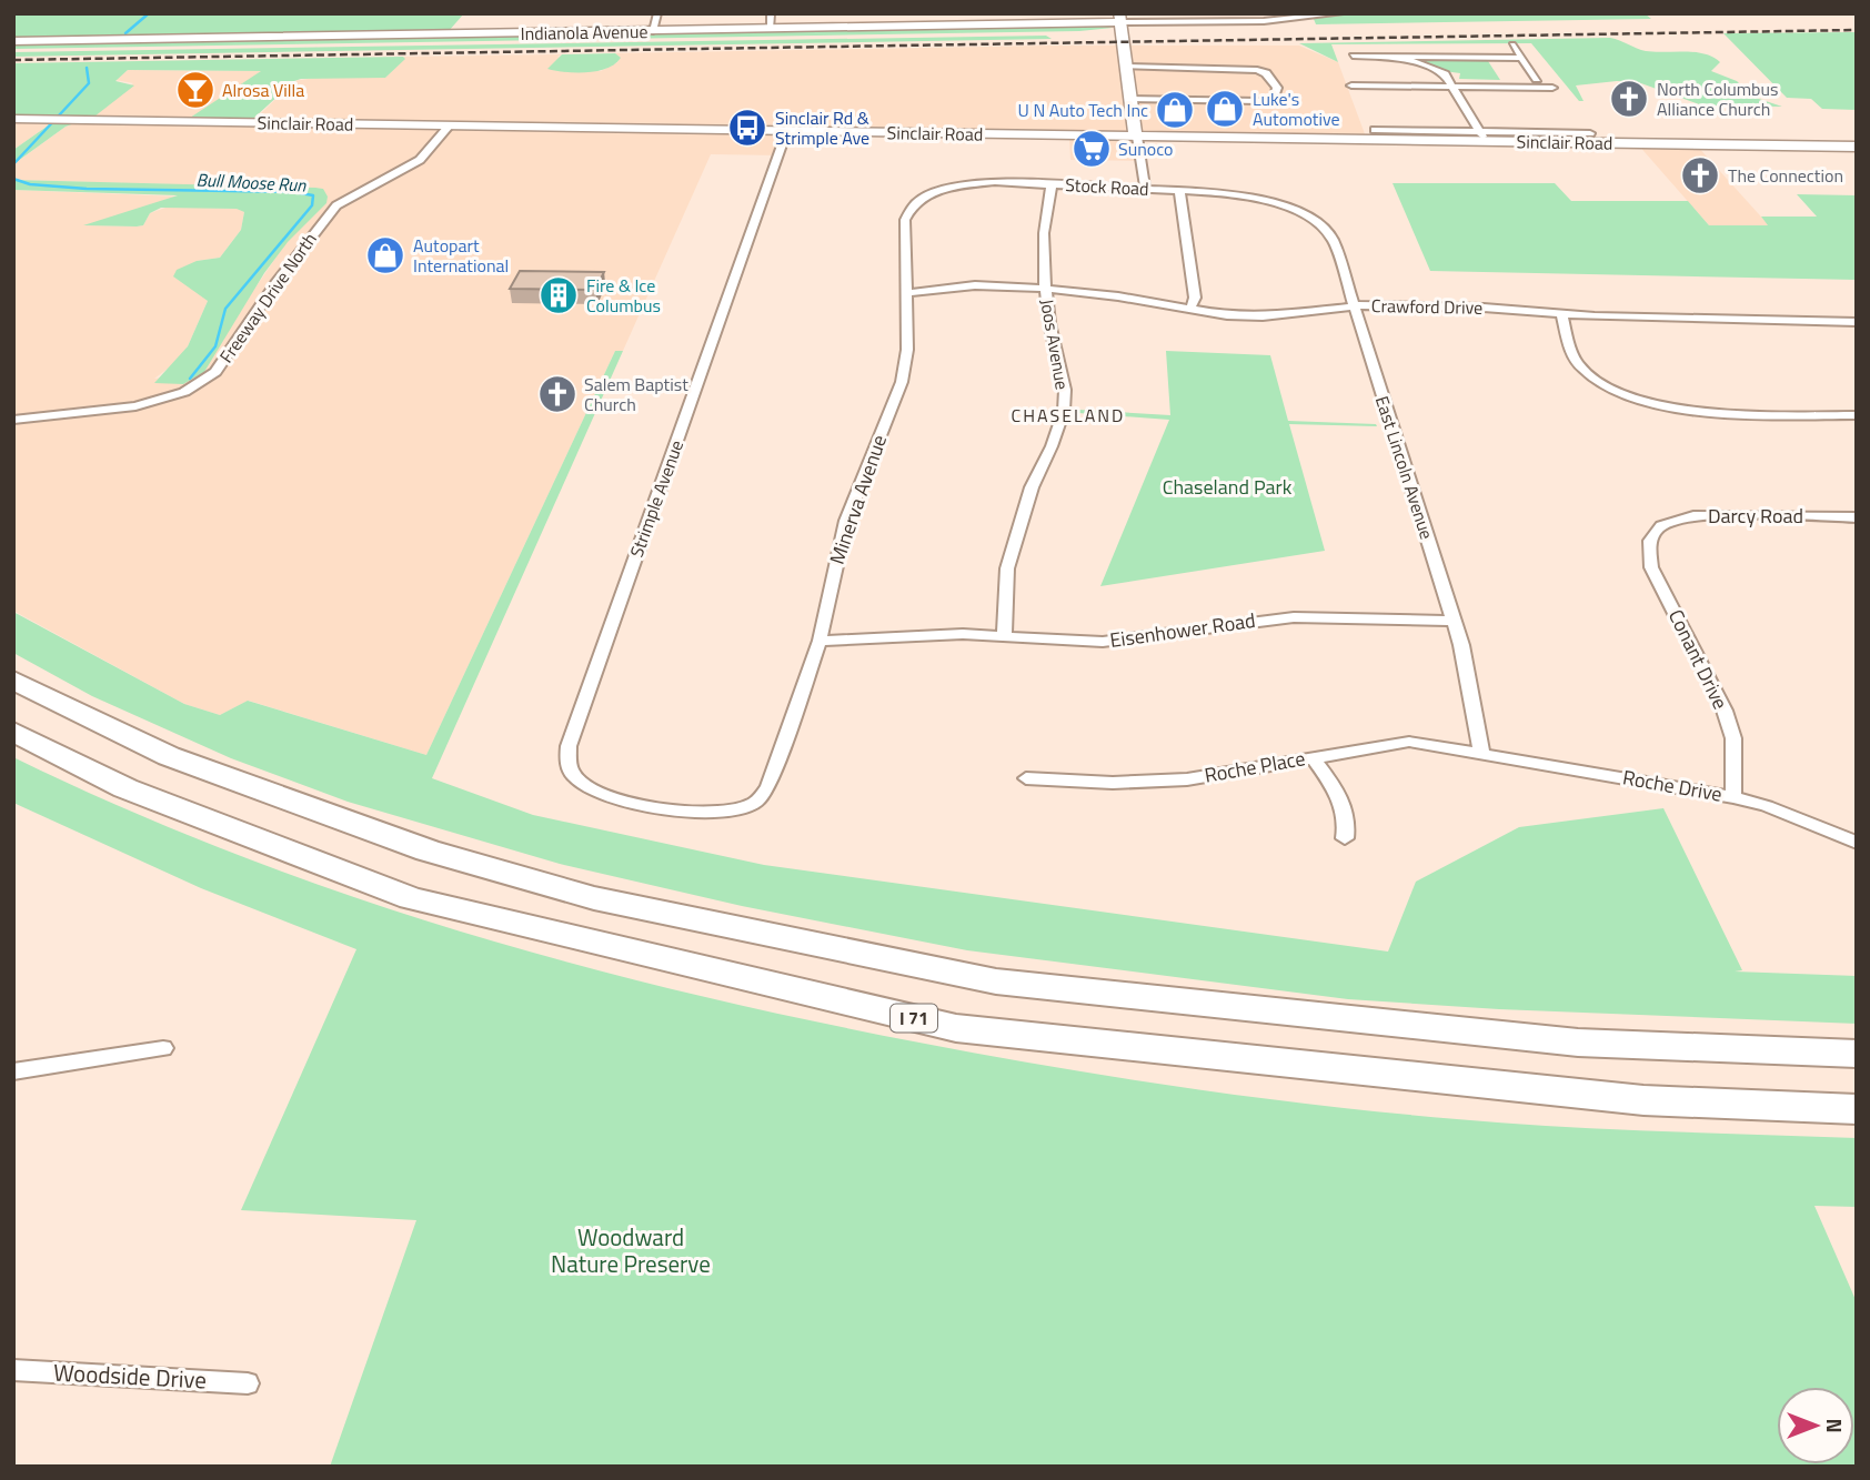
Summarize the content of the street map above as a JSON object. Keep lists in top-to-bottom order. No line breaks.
{"streets":{"highway":["I 71"],"main road":["Indianola Avenue","Sinclair Road"],"street":["Stock Road","Freeway Drive North","Crawford Drive","Joos Avenue","East Lincoln Avenue","Strimple Avenue","Minerva Avenue","Darcy Road","Eisenhower Road","Conant Drive","Roche Place","Roche Drive","Woodside Drive"]},"crossings":[["Sinclair Road","Freeway Drive North"],["Sinclair Road","Strimple Avenue"],["Stock Road","Joos Avenue"],["Stock Road","East Lincoln Avenue"],["Stock Road","Minerva Avenue"],["Crawford Drive","Joos Avenue"],["Crawford Drive","East Lincoln Avenue"],["Crawford Drive","Minerva Avenue"],["Joos Avenue","Eisenhower Road"],["East Lincoln Avenue","Eisenhower Road"],["East Lincoln Avenue","Roche Place"],["East Lincoln Avenue","Roche Drive"],["Strimple Avenue","Minerva Avenue"],["Minerva Avenue","Eisenhower Road"],["Darcy Road","Conant Drive"],["Conant Drive","Roche Drive"],["Roche Place","Roche Drive"]],"districts":["CHASELAND"],"water":["Bull Moose Run"],"parks":["Chaseland Park","Woodward Nature Preserve"],"places":{"bar":["Alrosa Villa"],"church":["North Columbus Alliance Church","The Connection","Salem Baptist Church"],"shop":["Luke's Automotive","U N Auto Tech Inc","Autopart International"],"bus stop":["Sinclair Rd & Strimple Ave"],"supermarket":["Sunoco"],"building":["Fire & Ice Columbus"]},"north":"right"}
